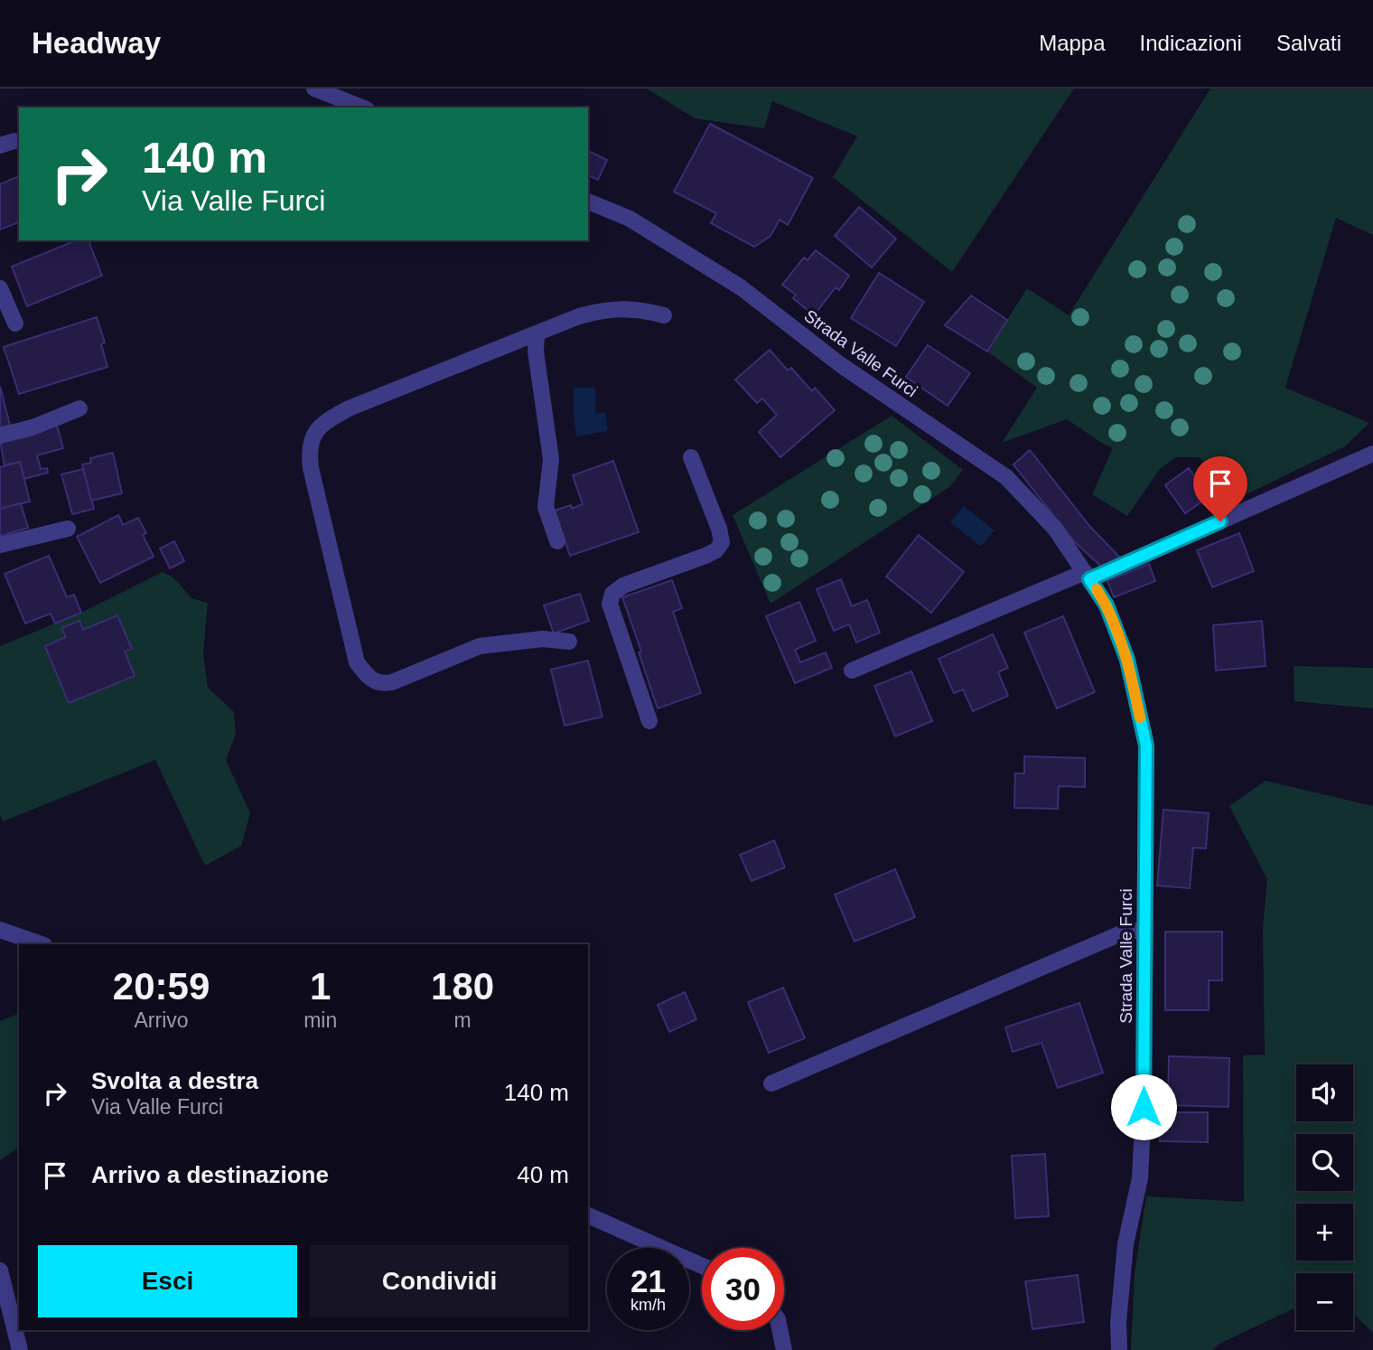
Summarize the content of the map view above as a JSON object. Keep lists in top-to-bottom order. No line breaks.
{"streets":{"street":["Strada Valle Furci"]},"page":{"header":"Headway","nav":["Mappa","Indicazioni","Salvati"],"turn":["140 m","Via Valle Furci"],"eta":["20:59","Arrivo","1","min","180","m"],"list":[{"name":"Svolta a destra","note":"Via Valle Furci","value":"140 m"},{"name":"Arrivo a destinazione","value":"40 m"}],"map_buttons":["+","−"],"buttons":["Esci","Condividi"],"speed":"21 km/h","limit":"30"}}
